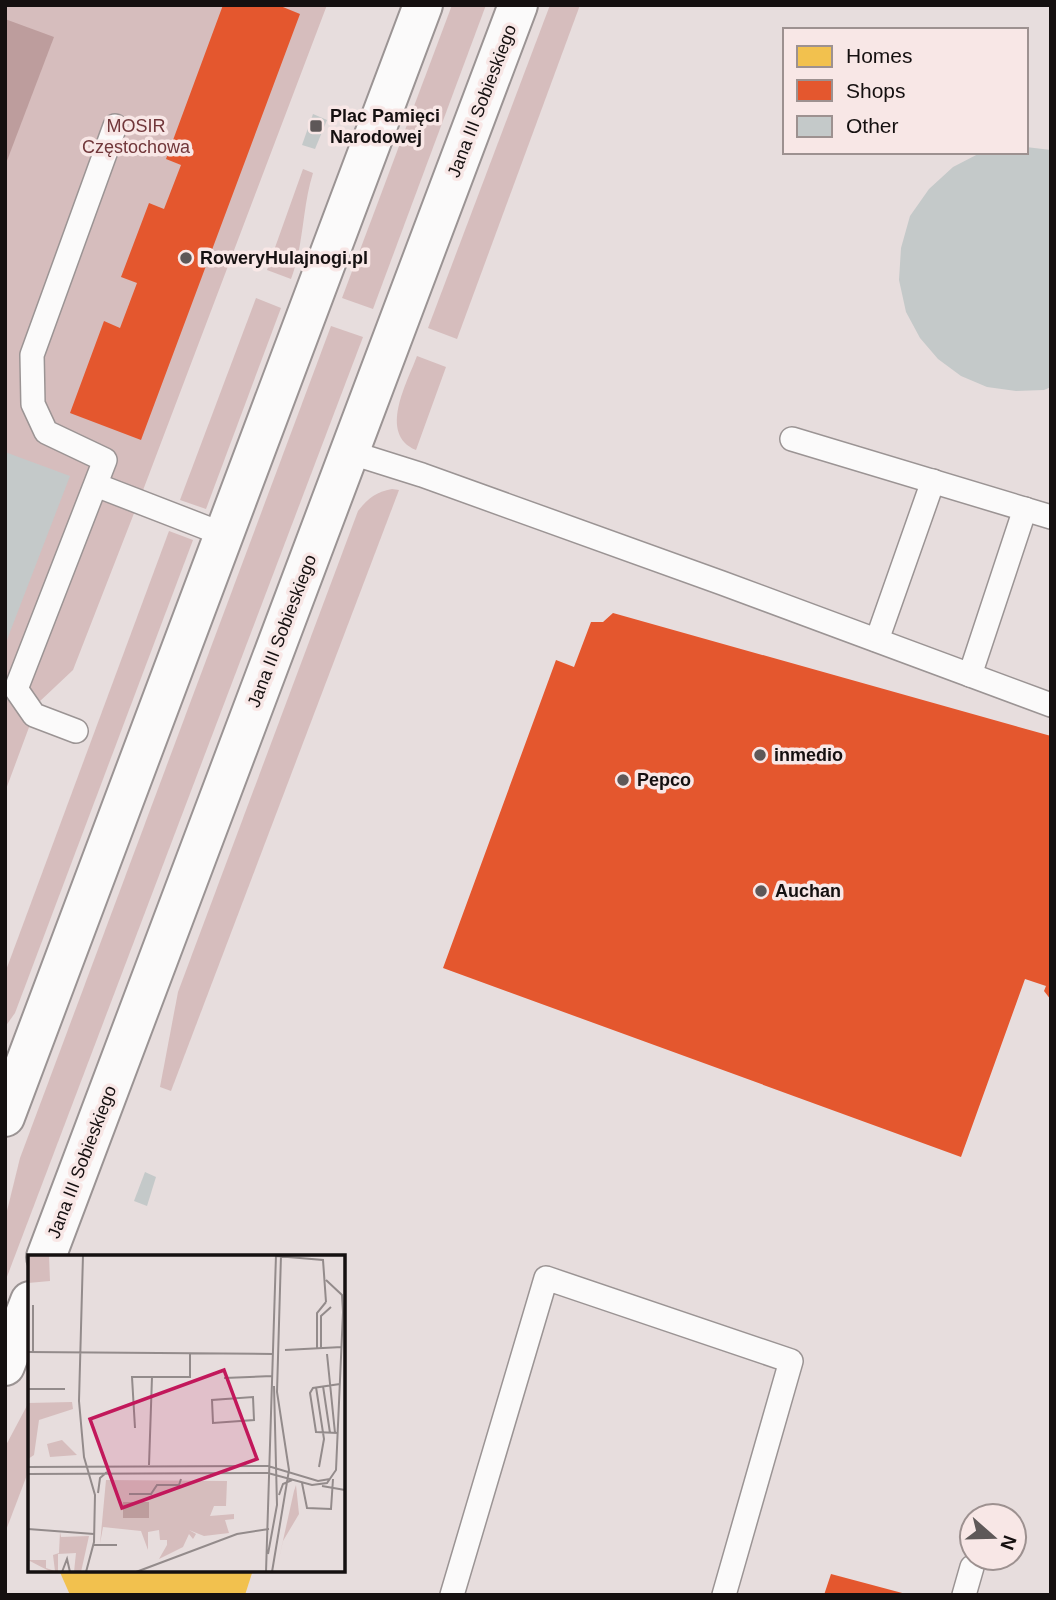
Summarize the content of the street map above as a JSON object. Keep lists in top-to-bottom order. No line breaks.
{"streets":{"street":["Jana III Sobieskiego"]},"parks":["MOSIR Częstochowa"],"places":{"transit":["Plac Pamięci Narodowej"],"other":["RoweryHulajnogi.pl","inmedio","Pepco","Auchan"]},"legend":["Homes","Shops","Other"],"north":"right"}
